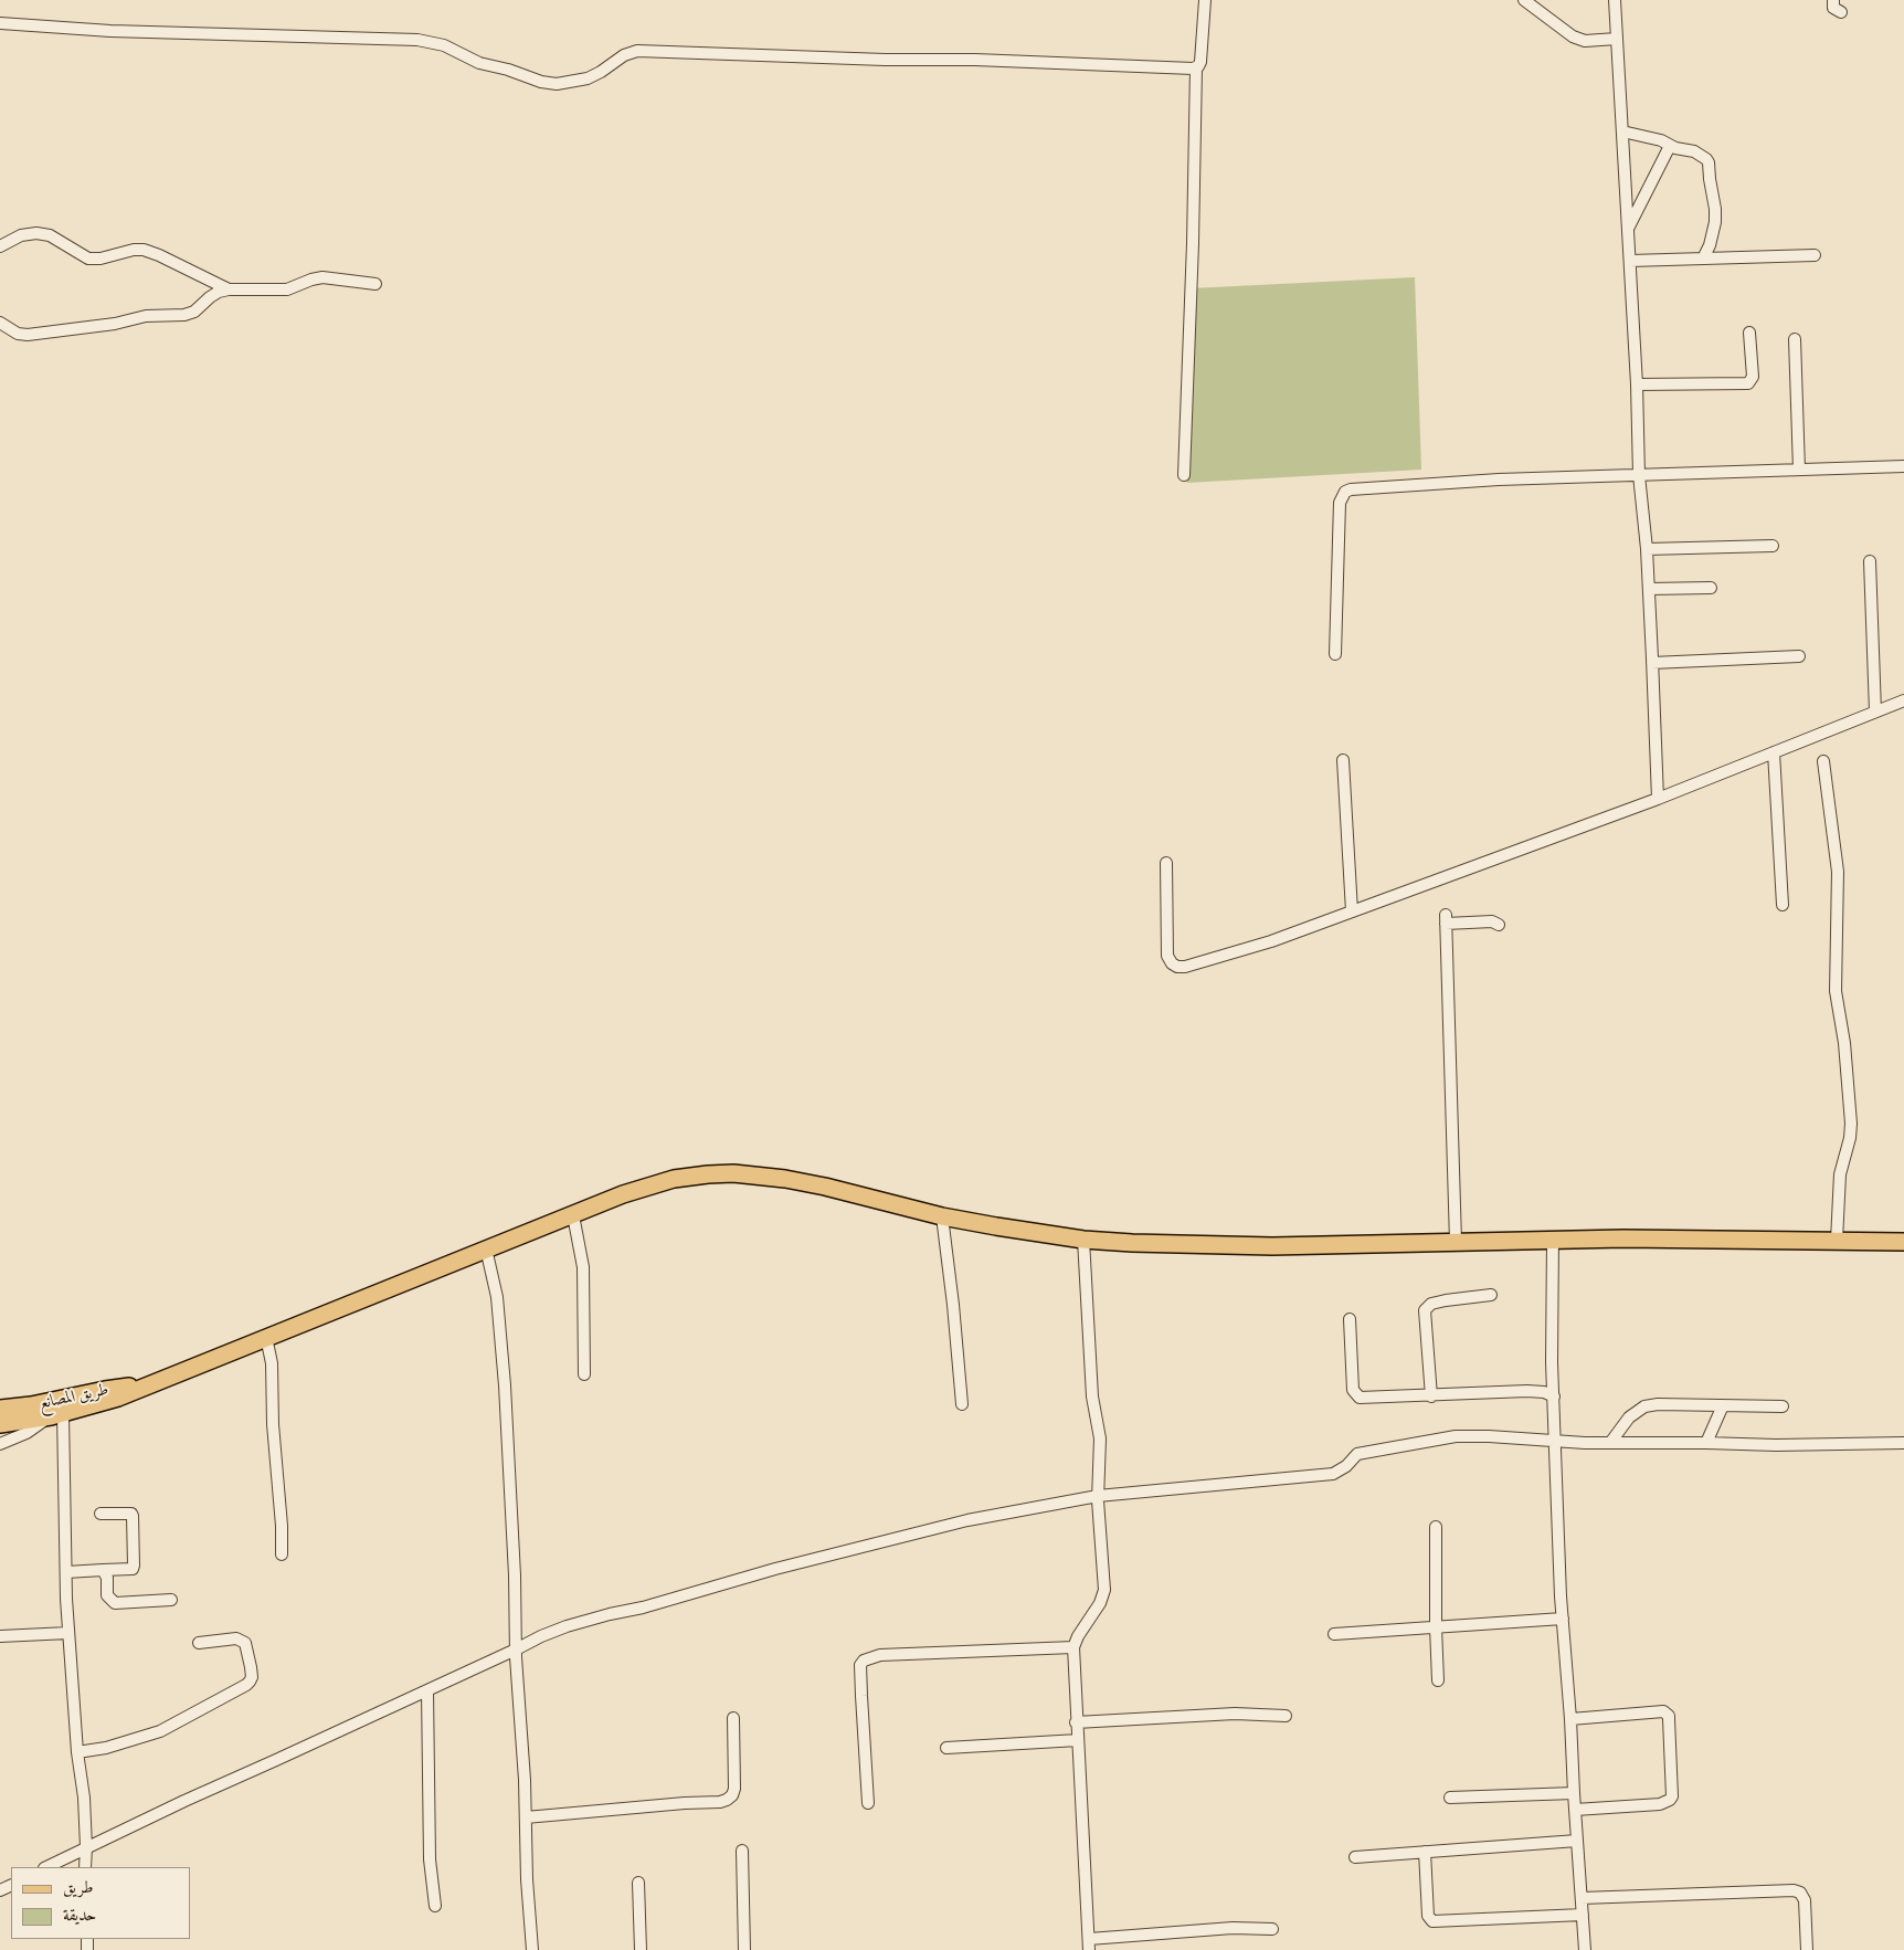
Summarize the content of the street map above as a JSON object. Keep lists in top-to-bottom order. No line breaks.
{"streets":{"main road":["طريق المصانع"]},"legend":["طريق","حديقة"]}
